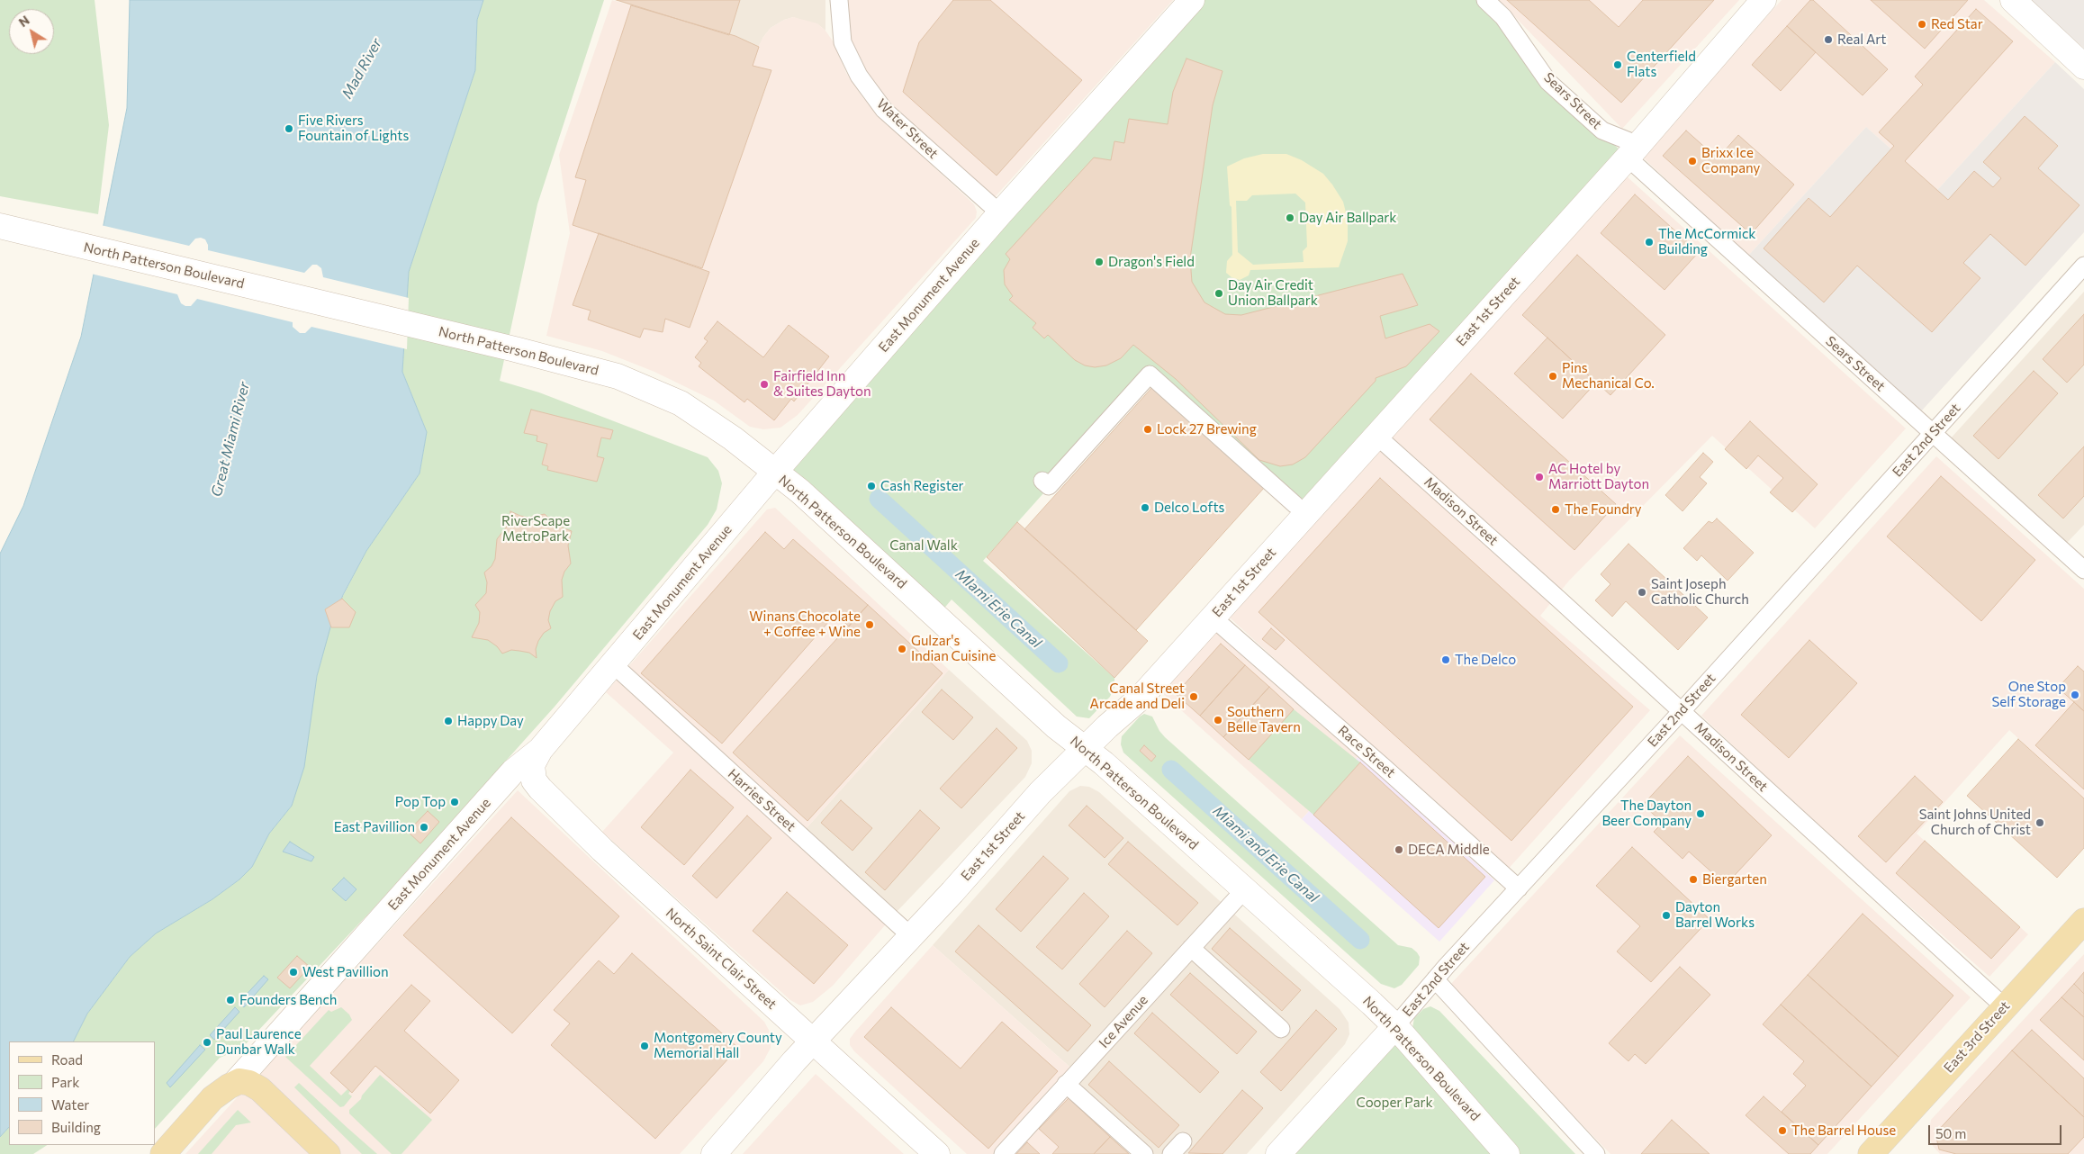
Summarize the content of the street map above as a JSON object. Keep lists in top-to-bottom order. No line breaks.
{"streets":{"main road":["North Patterson Boulevard","East Monument Avenue","East 1st Street","East 2nd Street","North Saint Clair Street","East 3rd Street"],"street":["Sears Street","Water Street","Madison Street","Race Street","Harries Street","Ice Avenue"]},"crossings":[["Sears Street","East 1st Street"],["Sears Street","East 2nd Street"],["Water Street","East Monument Avenue"],["North Patterson Boulevard","East Monument Avenue"],["North Patterson Boulevard","East 1st Street"],["North Patterson Boulevard","East 2nd Street"],["North Patterson Boulevard","Ice Avenue"],["East Monument Avenue","Harries Street"],["East Monument Avenue","North Saint Clair Street"],["East 1st Street","Madison Street"],["East 1st Street","Race Street"],["East 1st Street","Harries Street"],["East 1st Street","North Saint Clair Street"],["East 2nd Street","Madison Street"],["East 2nd Street","Race Street"],["Madison Street","East 3rd Street"]],"water":["Mad River","Great Miami River","MIami Erie Canal","Miami and Erie Canal"],"parks":["RiverScape MetroPark","Canal Walk","Cooper Park"],"places":["Red Star","Real Art","Centerfield Flats","Five Rivers Fountain of Lights","Brixx Ice Company","Day Air Ballpark","The McCormick Building","Dragon's Field","Day Air Credit Union Ballpark","Pins Mechanical Co.","Fairfield Inn & Suites Dayton","Lock 27 Brewing","AC Hotel by Marriott Dayton","Cash Register","Delco Lofts","The Foundry","Saint Joseph Catholic Church","Winans Chocolate + Coffee + Wine","Gulzar's Indian Cuisine","The Delco","One Stop Self Storage","Canal Street Arcade and Deli","Southern Belle Tavern","Happy Day","Pop Top","The Dayton Beer Company","Saint Johns United Church of Christ","East Pavillion","DECA Middle","Biergarten","Dayton Barrel Works","West Pavillion","Founders Bench","Paul Laurence Dunbar Walk","Montgomery County Memorial Hall","The Barrel House"],"legend":["Road","Park","Water","Building"],"scale_bar":"50 m","north":"top left"}
